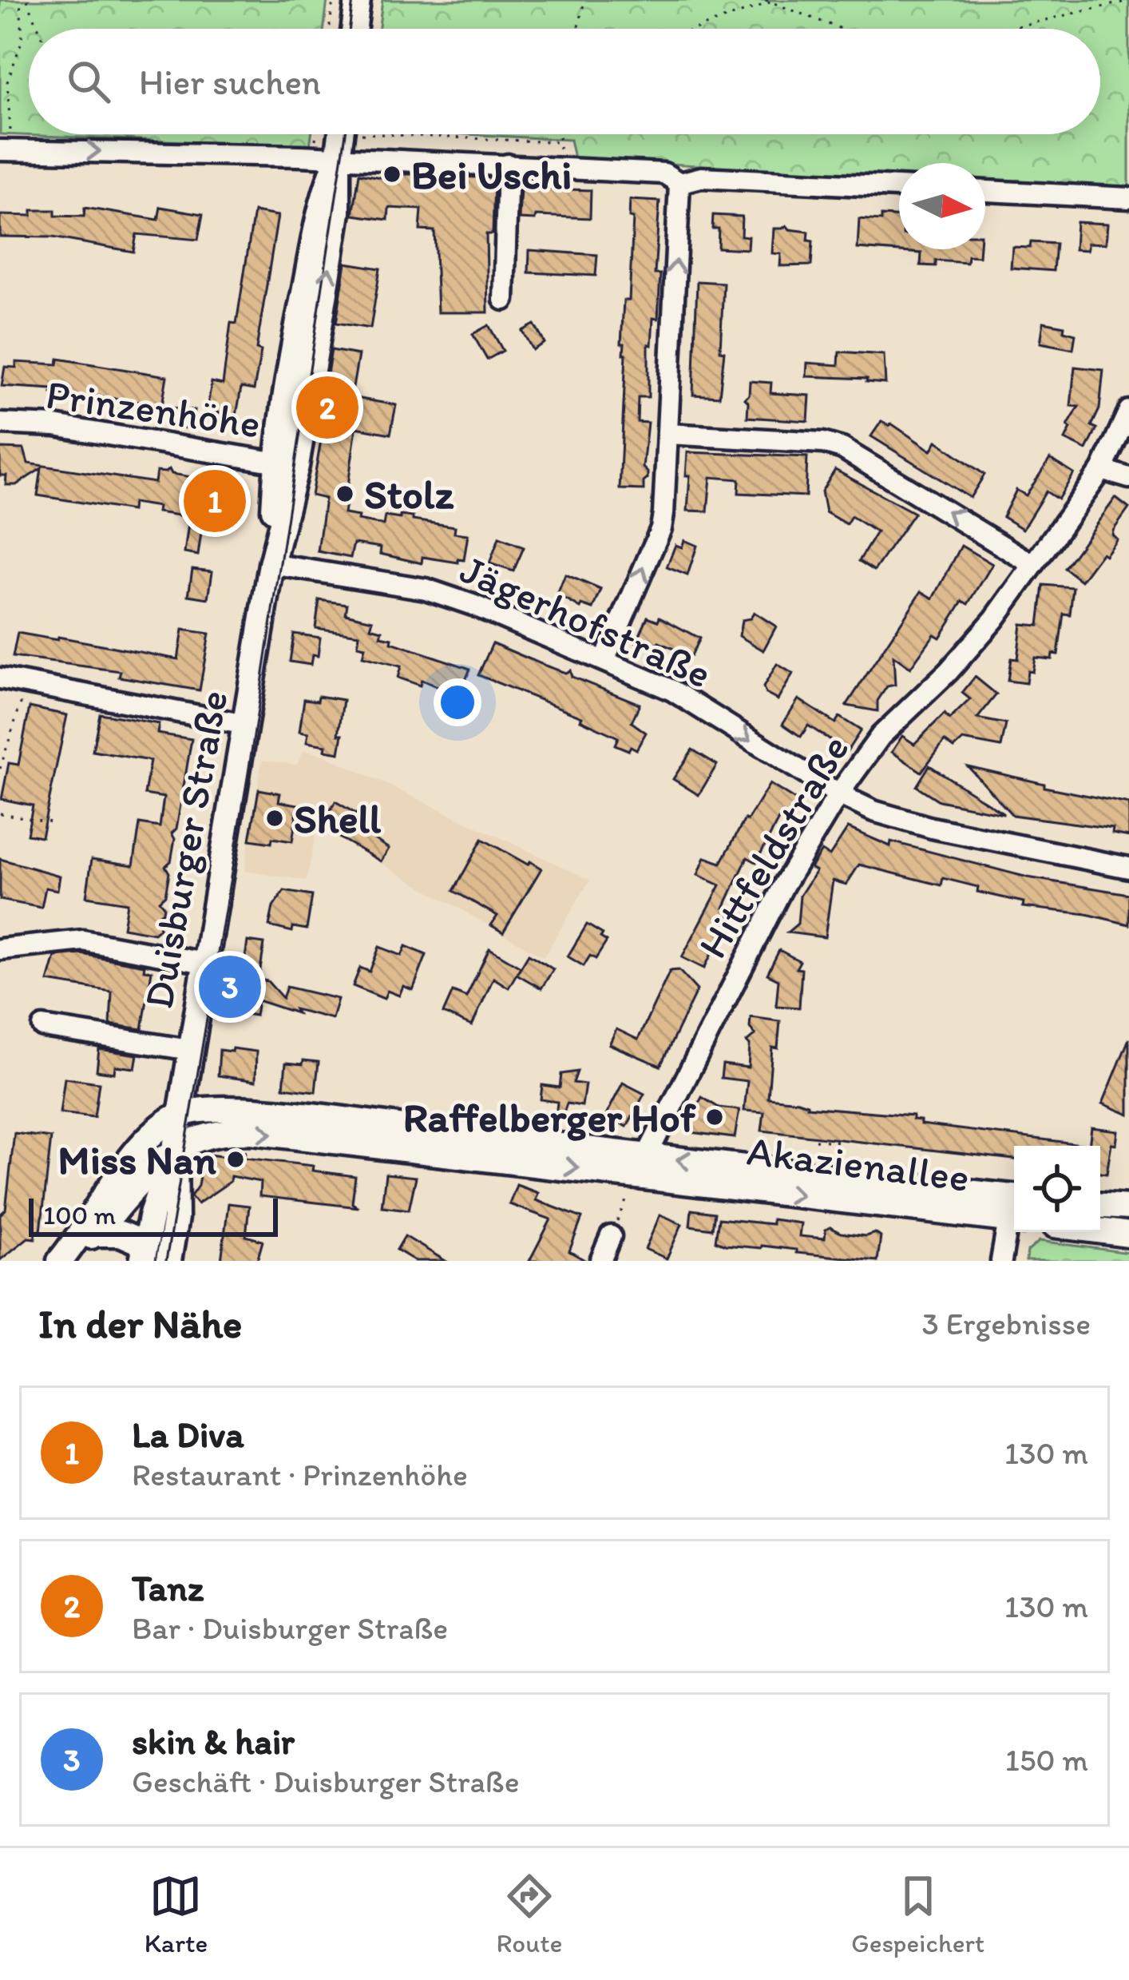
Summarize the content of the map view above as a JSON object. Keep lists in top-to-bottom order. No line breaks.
{"streets":{"main road":["Duisburger Straße","Akazienallee"],"street":["Prinzenhöhe","Jägerhofstraße","Hittfeldstraße"]},"crossings":[["Prinzenhöhe","Duisburger Straße"],["Jägerhofstraße","Hittfeldstraße"],["Jägerhofstraße","Duisburger Straße"],["Hittfeldstraße","Akazienallee"],["Duisburger Straße","Akazienallee"]],"places":["Bei Uschi","Stolz","Shell","Raffelberger Hof","Miss Nan"],"scale_bar":"100 m","north":"right","page":{"search":"Hier suchen","pins":["2","1","3"],"scale":"100 m","heading":["In der Nähe","3 Ergebnisse"],"list":[{"mark":"1","name":"La Diva","note":"Restaurant · Prinzenhöhe","value":"130 m"},{"mark":"2","name":"Tanz","note":"Bar · Duisburger Straße","value":"130 m"},{"mark":"3","name":"skin & hair","note":"Geschäft · Duisburger Straße","value":"150 m"}],"nav":["Karte","Route","Gespeichert"]}}
